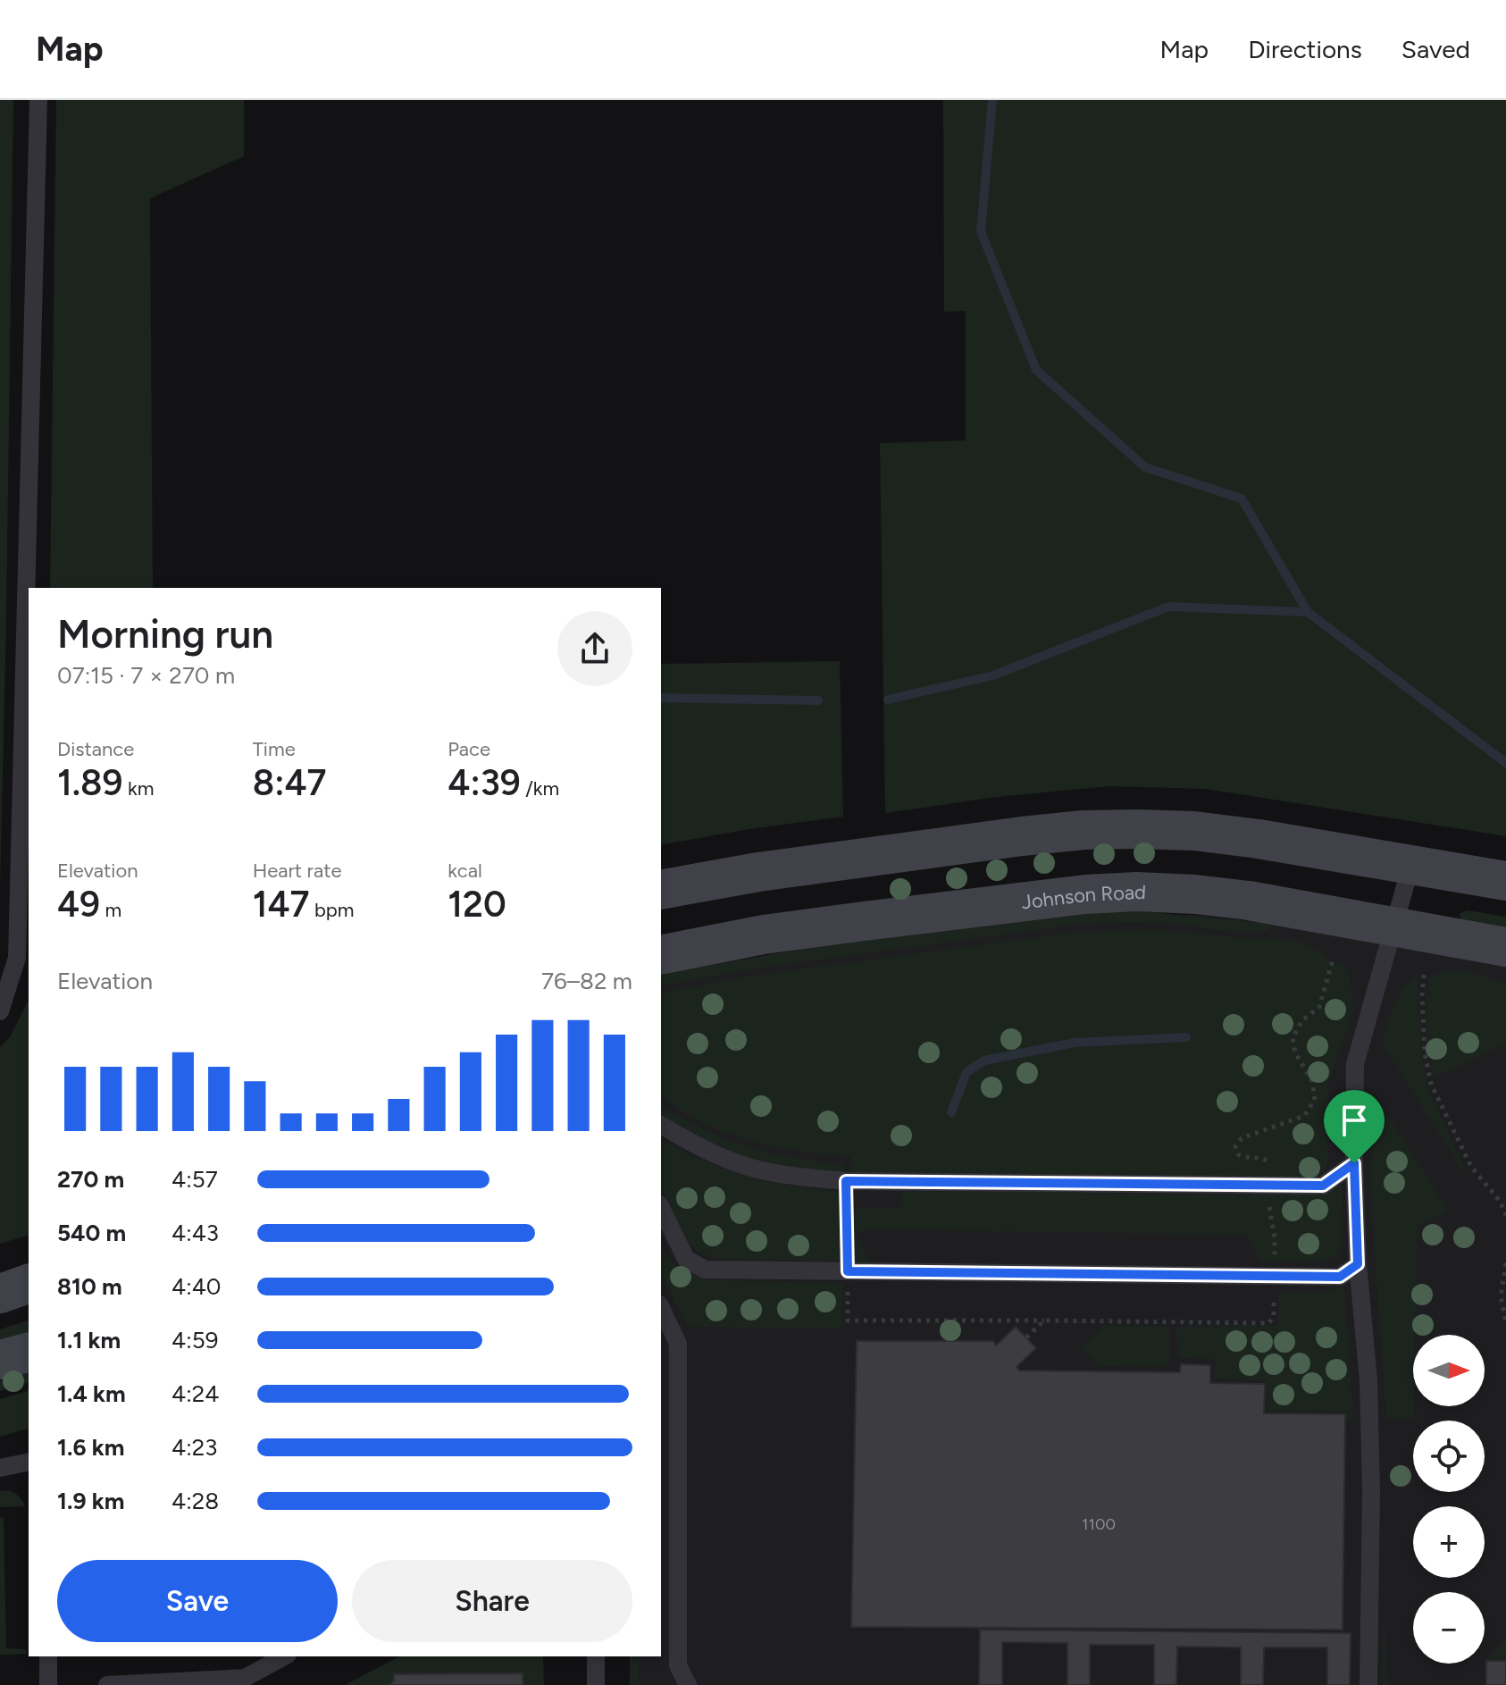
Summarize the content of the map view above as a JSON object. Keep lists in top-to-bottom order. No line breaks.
{"streets":{"main road":["Johnson Road"]},"house_numbers":["1100"],"north":"right","page":{"header":"Map","nav":["Map","Directions","Saved"],"heading":["Morning run","07:15 · 7 × 270 m"],"stats":[["Distance","1.89 km"],["Time","8:47"],["Pace","4:39 /km"],["Elevation","49 m"],["Heart rate","147 bpm"],["kcal","120"]],"chart":["Elevation","76–82 m"],"list":[{"name":"270 m","note":"4:57"},{"name":"540 m","note":"4:43"},{"name":"810 m","note":"4:40"},{"name":"1.1 km","note":"4:59"},{"name":"1.4 km","note":"4:24"},{"name":"1.6 km","note":"4:23"},{"name":"1.9 km","note":"4:28"}],"map_buttons":["+","−"],"buttons":["Save","Share"]}}
